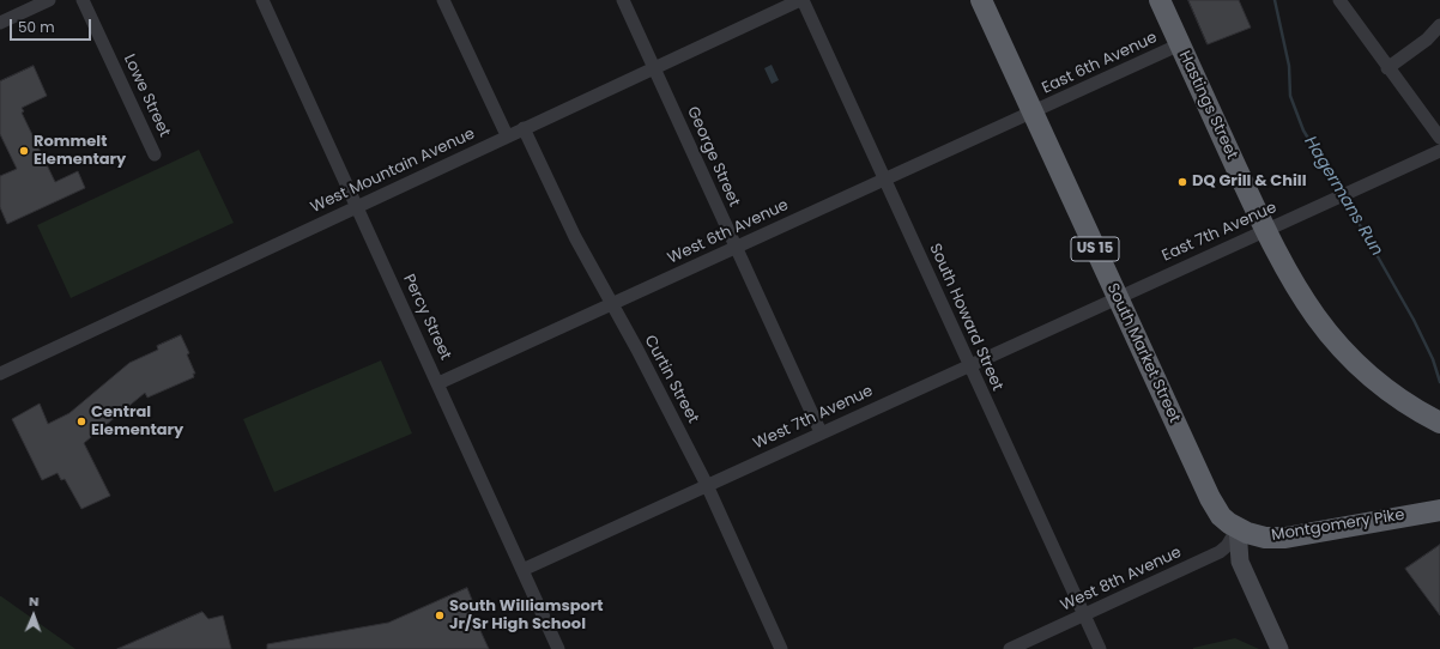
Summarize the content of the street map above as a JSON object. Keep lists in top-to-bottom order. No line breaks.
{"streets":{"highway":["Hastings Street","US 15","South Market Street","Montgomery Pike"],"street":["East 6th Avenue","Lowe Street","George Street","West Mountain Avenue","West 6th Avenue","East 7th Avenue","Percy Street","South Howard Street","Curtin Street","West 7th Avenue","West 8th Avenue"]},"crossings":[["East 6th Avenue","Hastings Street"],["East 6th Avenue","West 6th Avenue"],["East 6th Avenue","South Market Street"],["Hastings Street","East 7th Avenue"],["George Street","West Mountain Avenue"],["George Street","West 6th Avenue"],["George Street","West 7th Avenue"],["West Mountain Avenue","Percy Street"],["West Mountain Avenue","South Howard Street"],["West Mountain Avenue","Curtin Street"],["West 6th Avenue","Percy Street"],["West 6th Avenue","South Howard Street"],["West 6th Avenue","South Market Street"],["West 6th Avenue","Curtin Street"],["East 7th Avenue","South Market Street"],["East 7th Avenue","West 7th Avenue"],["Percy Street","West 7th Avenue"],["South Howard Street","West 7th Avenue"],["South Howard Street","West 8th Avenue"],["South Market Street","West 7th Avenue"],["South Market Street","Montgomery Pike"],["South Market Street","West 8th Avenue"],["Curtin Street","West 7th Avenue"],["Montgomery Pike","West 8th Avenue"]],"water":["Hagermans Run"],"places":["Rommelt Elementary","DQ Grill & Chill","Central Elementary","South Williamsport Jr/Sr High School"],"scale_bar":"50 m","north":"top"}
